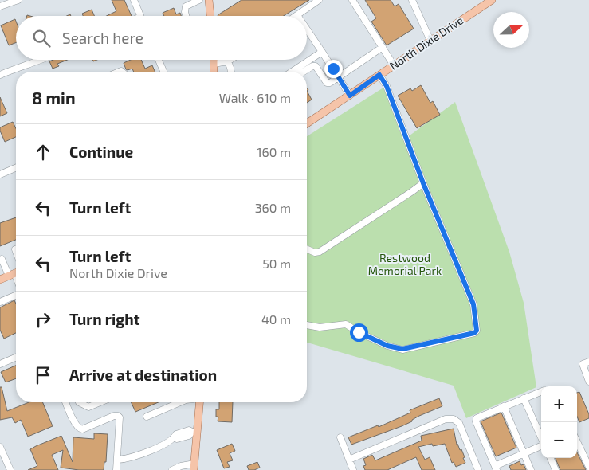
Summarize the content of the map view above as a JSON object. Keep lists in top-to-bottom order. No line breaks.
{"streets":{"main road":["North Dixie Drive"]},"parks":["Restwood Memorial Park"],"north":"right","page":{"search":"Search here","heading":["8 min","Walk · 610 m"],"list":[["Continue","160 m"],["Turn left","360 m"],["Turn left","North Dixie Drive","50 m"],["Turn right","40 m"],"Arrive at destination"],"map_buttons":["+","−"]}}
